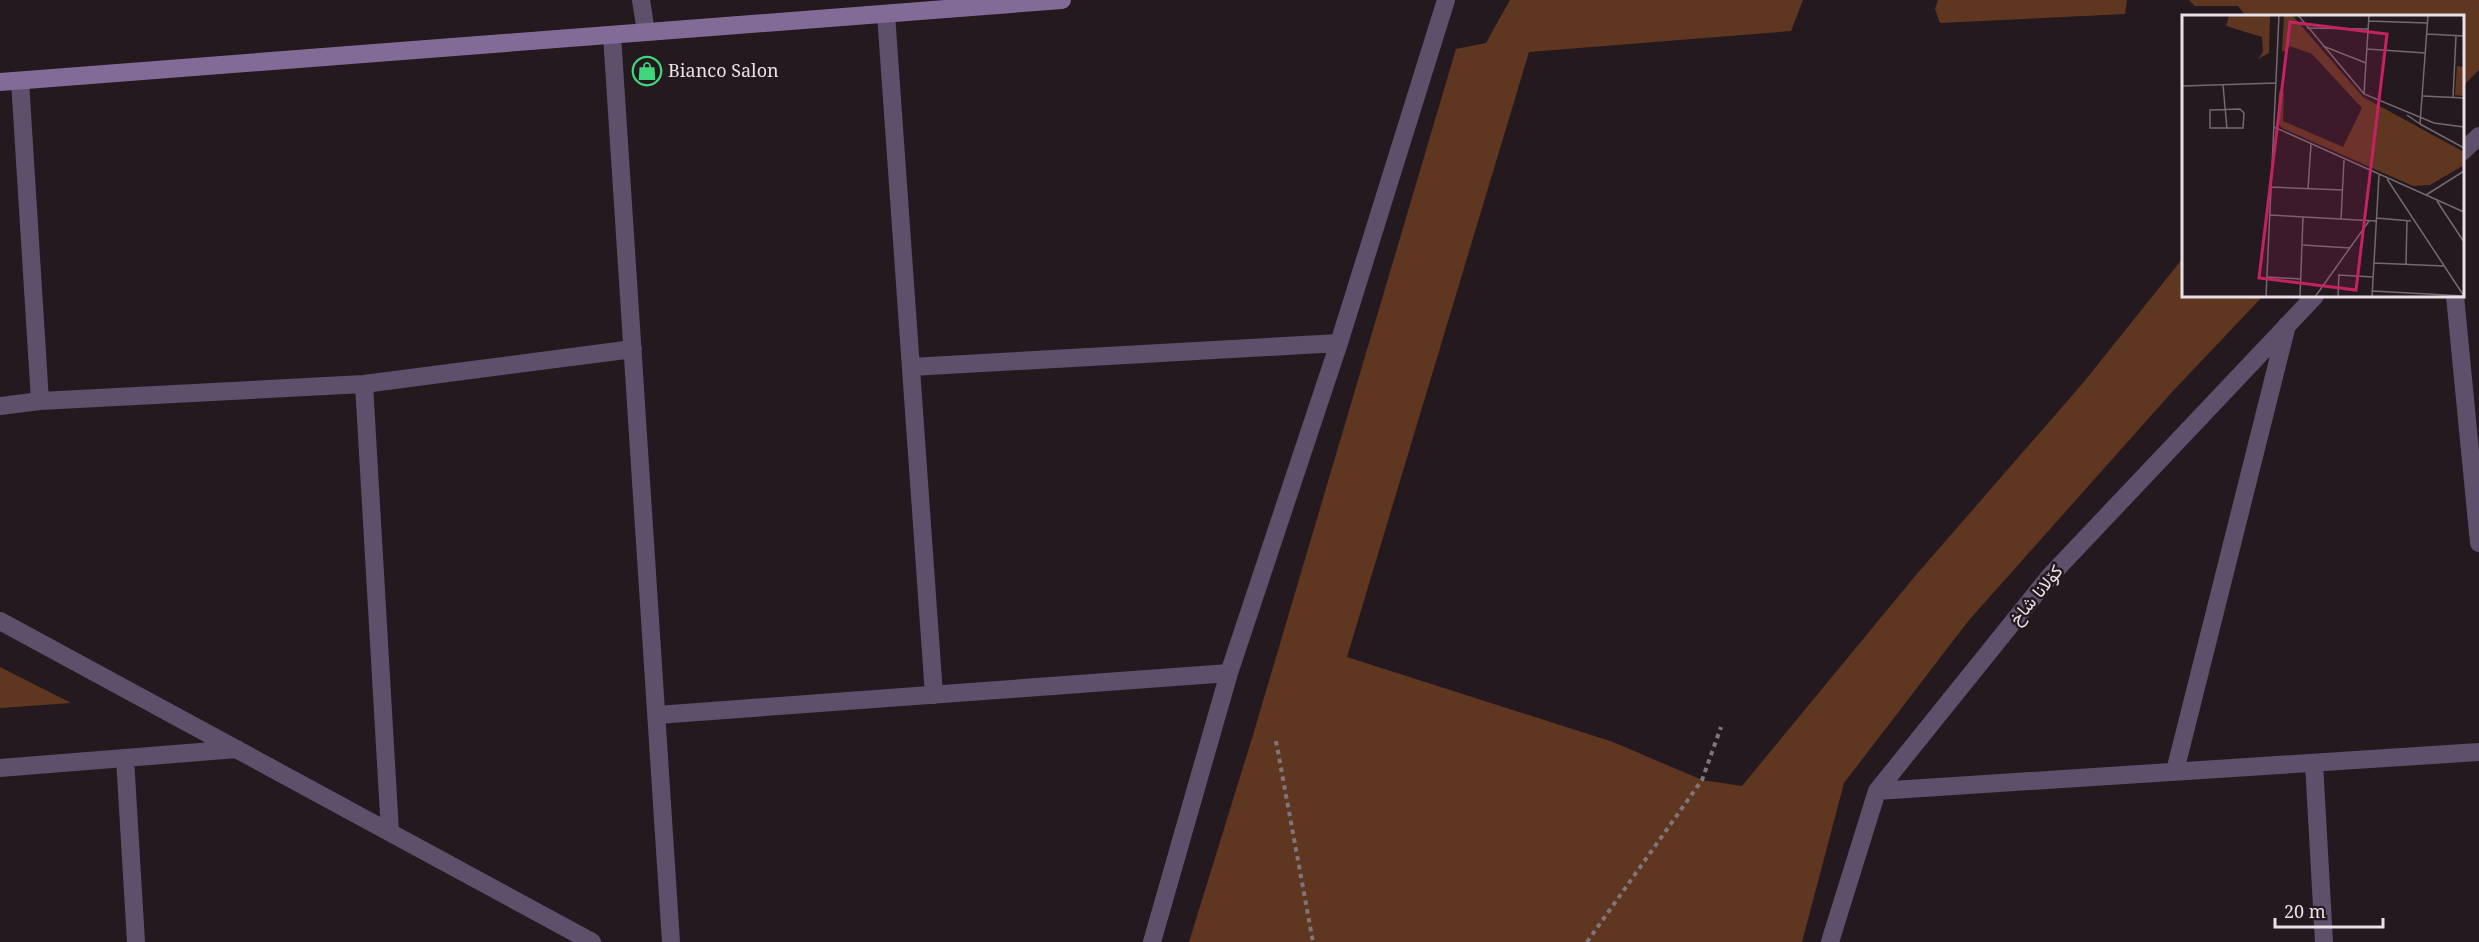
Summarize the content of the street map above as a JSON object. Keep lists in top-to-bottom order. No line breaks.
{"streets":{"street":["کۆلانا شاخ"]},"places":{"shop":["Bianco Salon"]},"scale_bar":"20 m"}
